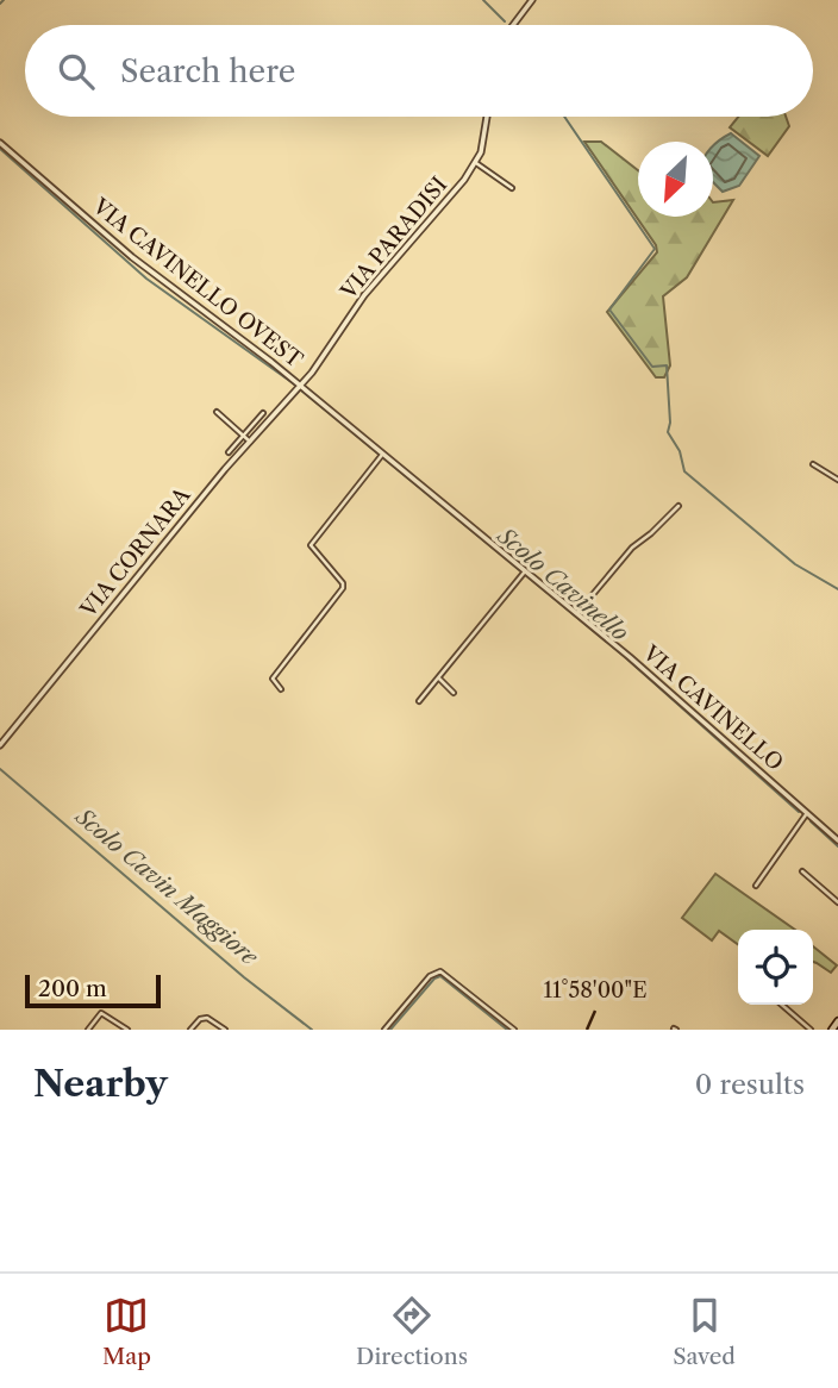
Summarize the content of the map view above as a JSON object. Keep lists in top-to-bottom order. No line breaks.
{"streets":{"street":["VIA PARADISI","VIA CAVINELLO OVEST","VIA CORNARA","VIA CAVINELLO"]},"crossings":[["VIA PARADISI","VIA CAVINELLO OVEST"],["VIA PARADISI","VIA CORNARA"],["VIA PARADISI","VIA CAVINELLO"],["VIA CAVINELLO OVEST","VIA CORNARA"],["VIA CAVINELLO OVEST","VIA CAVINELLO"],["VIA CORNARA","VIA CAVINELLO"]],"water":["Scolo Cavinello","Scolo Cavin Maggiore"],"scale_bar":"200 m","north":"bottom left","page":{"search":"Search here","scale":"200 m","heading":["Nearby","0 results"],"nav":["Map","Directions","Saved"]},"coordinates":["11°58'00\"E"]}
